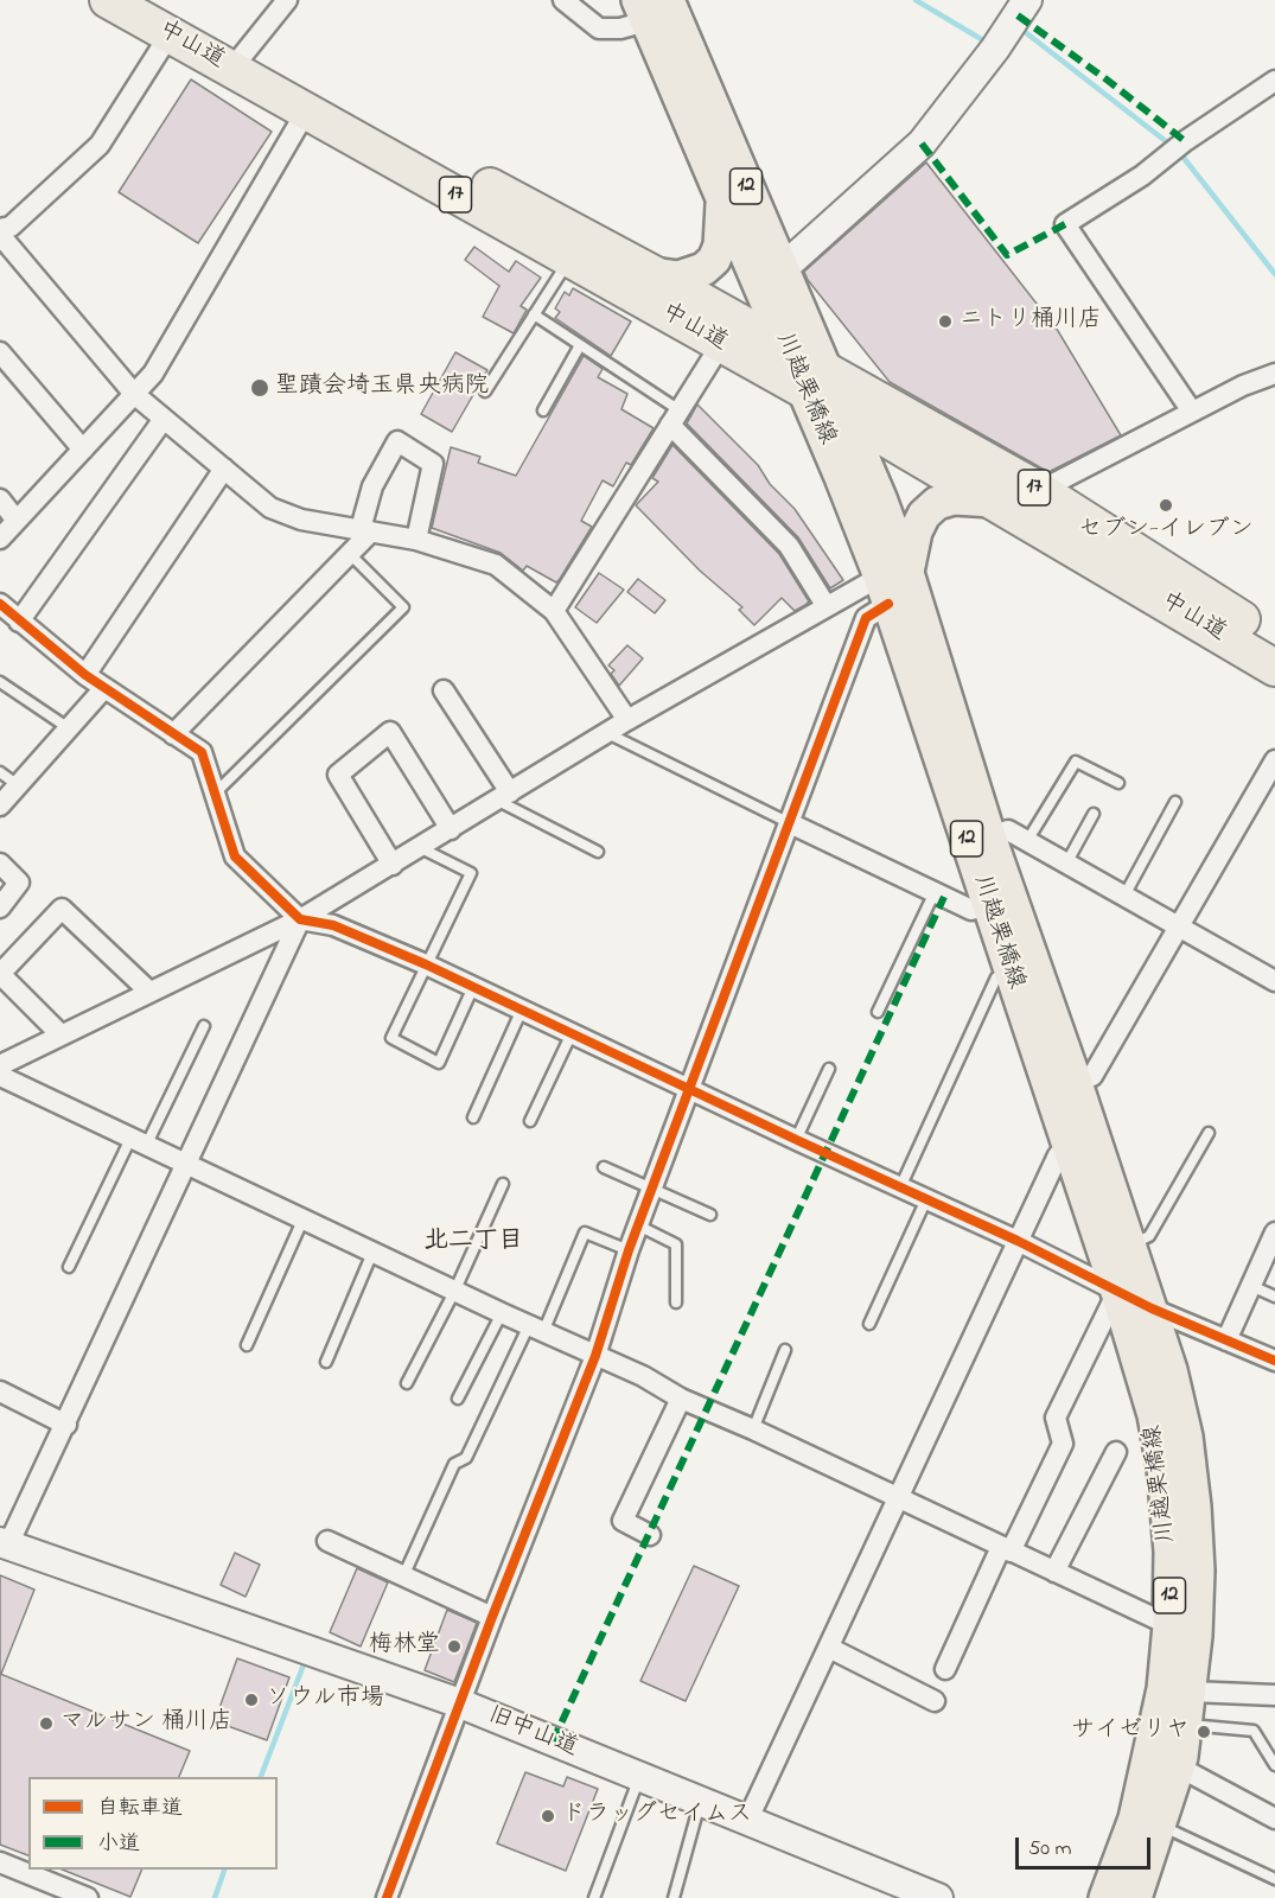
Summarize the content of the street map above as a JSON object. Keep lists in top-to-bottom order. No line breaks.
{"streets":{"highway":["中山道","17"],"main road":["12","川越栗橋線","旧中山道"]},"crossings":[["中山道","川越栗橋線"]],"districts":["北二丁目"],"places":["ニトリ桶川店","聖蹟会埼玉県央病院","セブン-イレブン","梅林堂","ソウル市場","マルサン 桶川店","サイゼリヤ","ドラッグセイムス"],"legend":["自転車道","小道"],"scale_bar":"50 m"}
